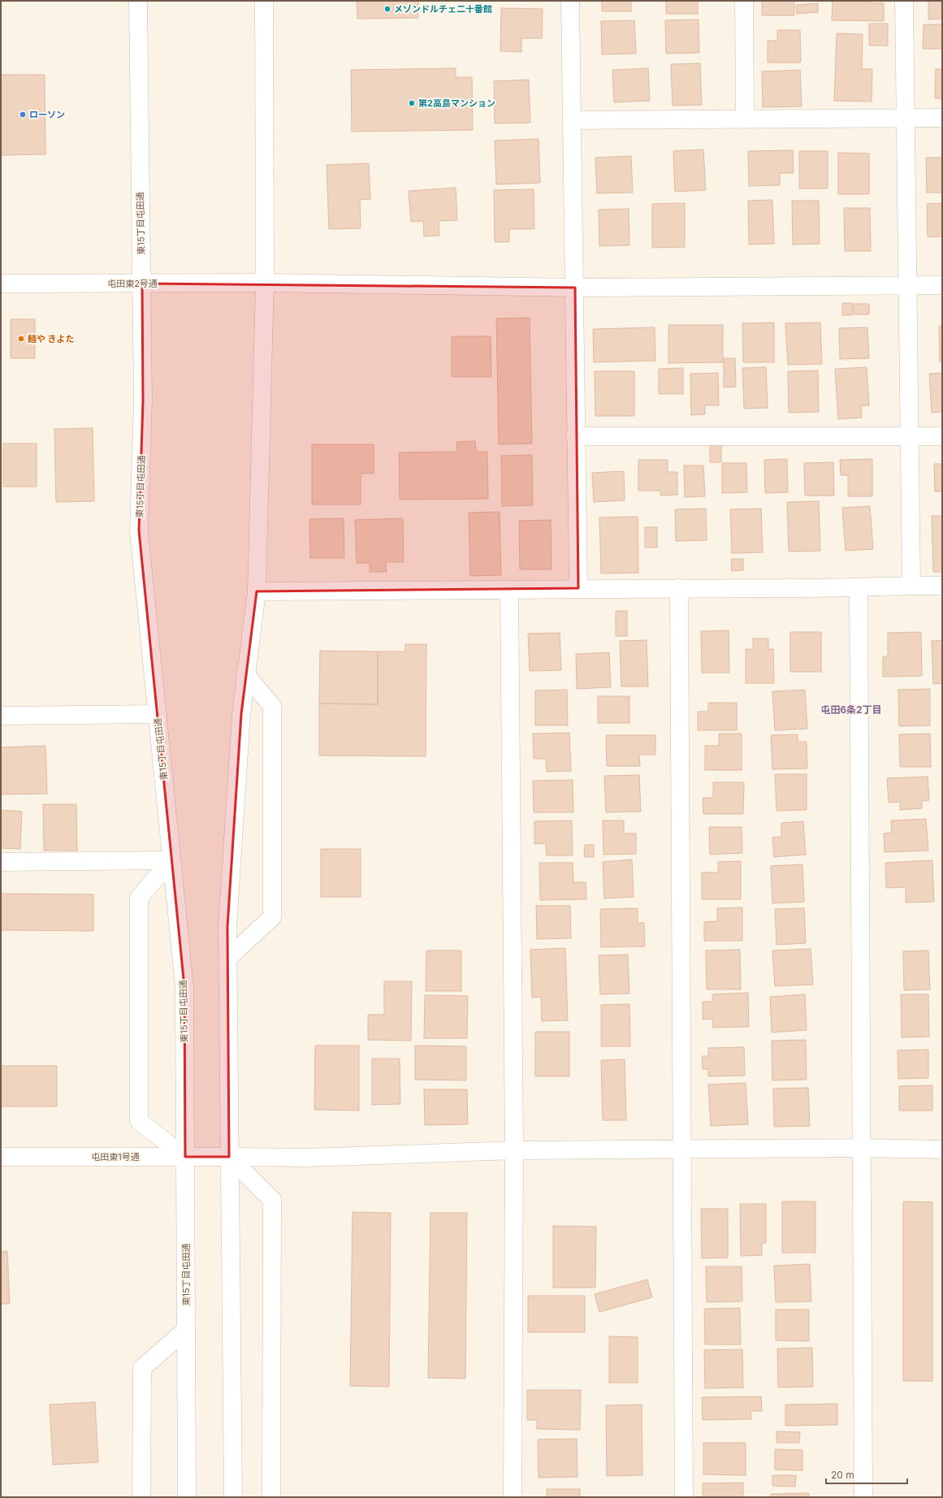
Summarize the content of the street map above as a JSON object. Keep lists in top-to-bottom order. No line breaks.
{"streets":{"street":["東15丁目屯田通","屯田東2号通","屯田東1号通"]},"crossings":[["東15丁目屯田通","屯田東2号通"],["東15丁目屯田通","屯田東1号通"]],"districts":["屯田6条2丁目"],"places":["メゾンドルチェ二十番館","第2高島マンション","ローソン","麺や きよた"],"scale_bar":"20 m"}
